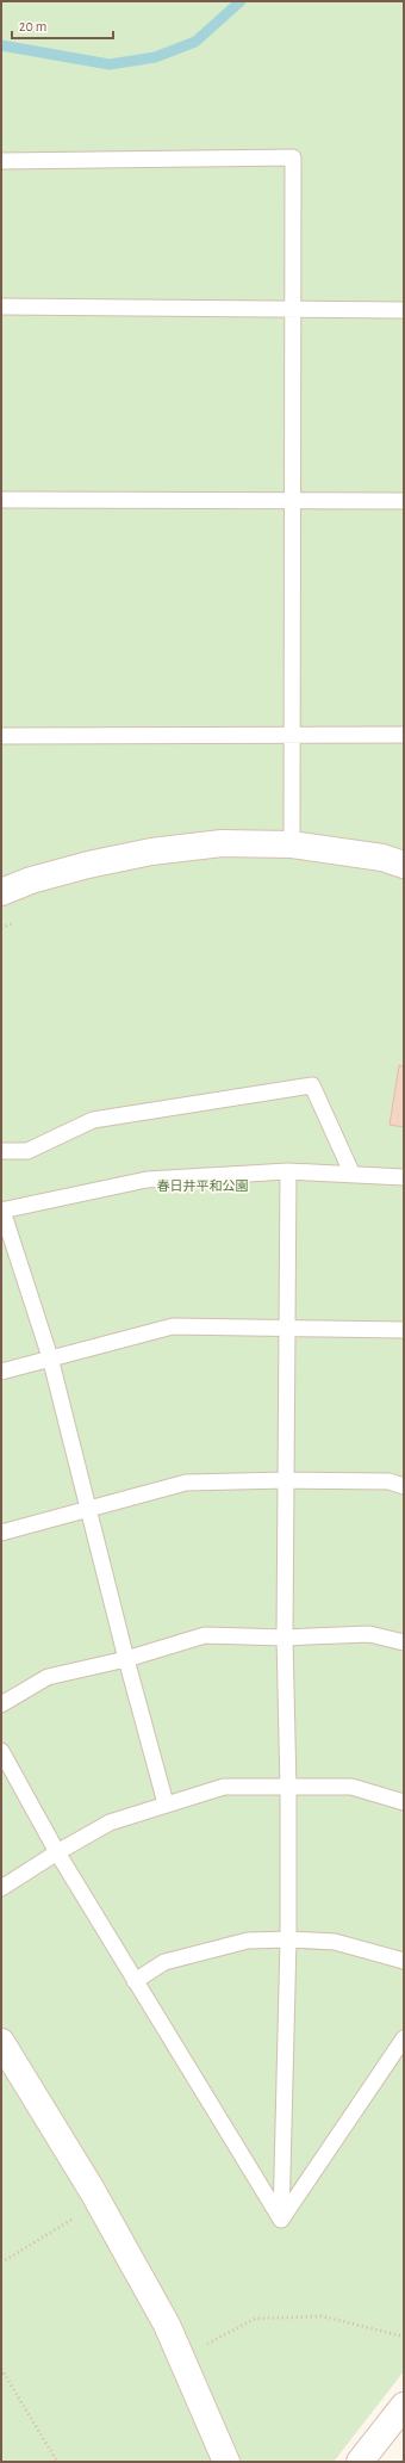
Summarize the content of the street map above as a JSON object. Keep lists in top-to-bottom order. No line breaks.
{"parks":["春日井平和公園"],"scale_bar":"20 m"}
